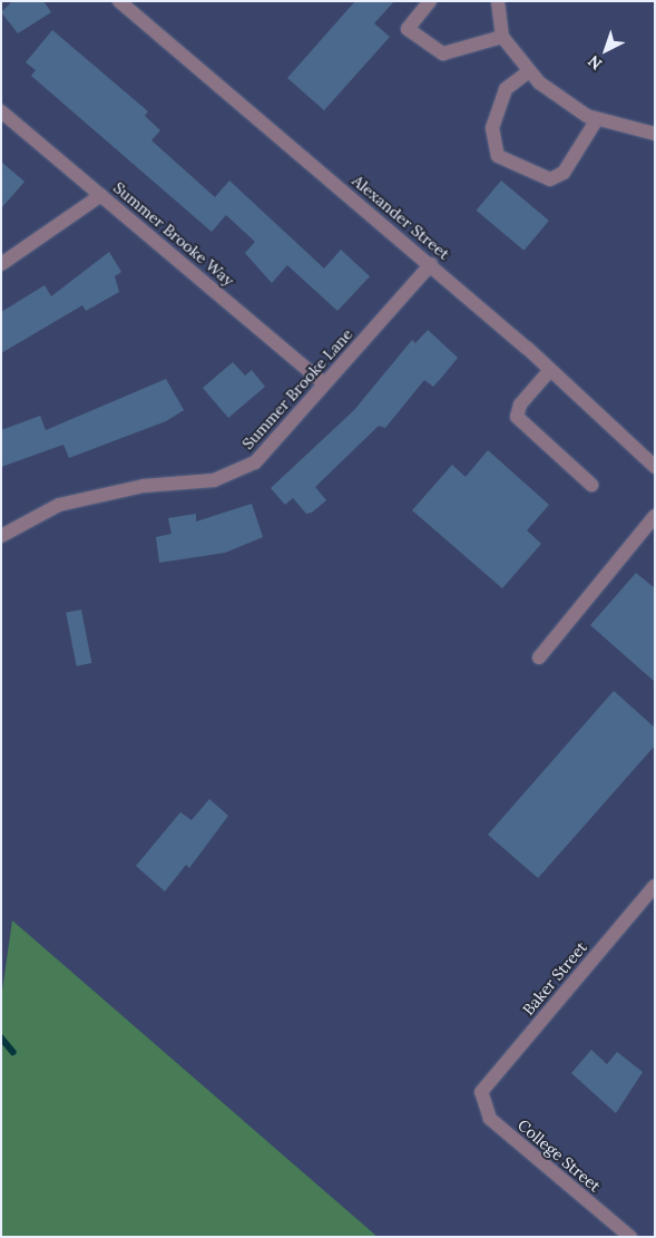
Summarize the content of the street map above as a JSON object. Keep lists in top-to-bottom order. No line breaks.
{"streets":{"street":["Alexander Street","Summer Brooke Way","Summer Brooke Lane","Baker Street","College Street"]},"crossings":[["Alexander Street","Summer Brooke Lane"],["Summer Brooke Way","Summer Brooke Lane"],["Baker Street","College Street"]],"north":"bottom left"}
